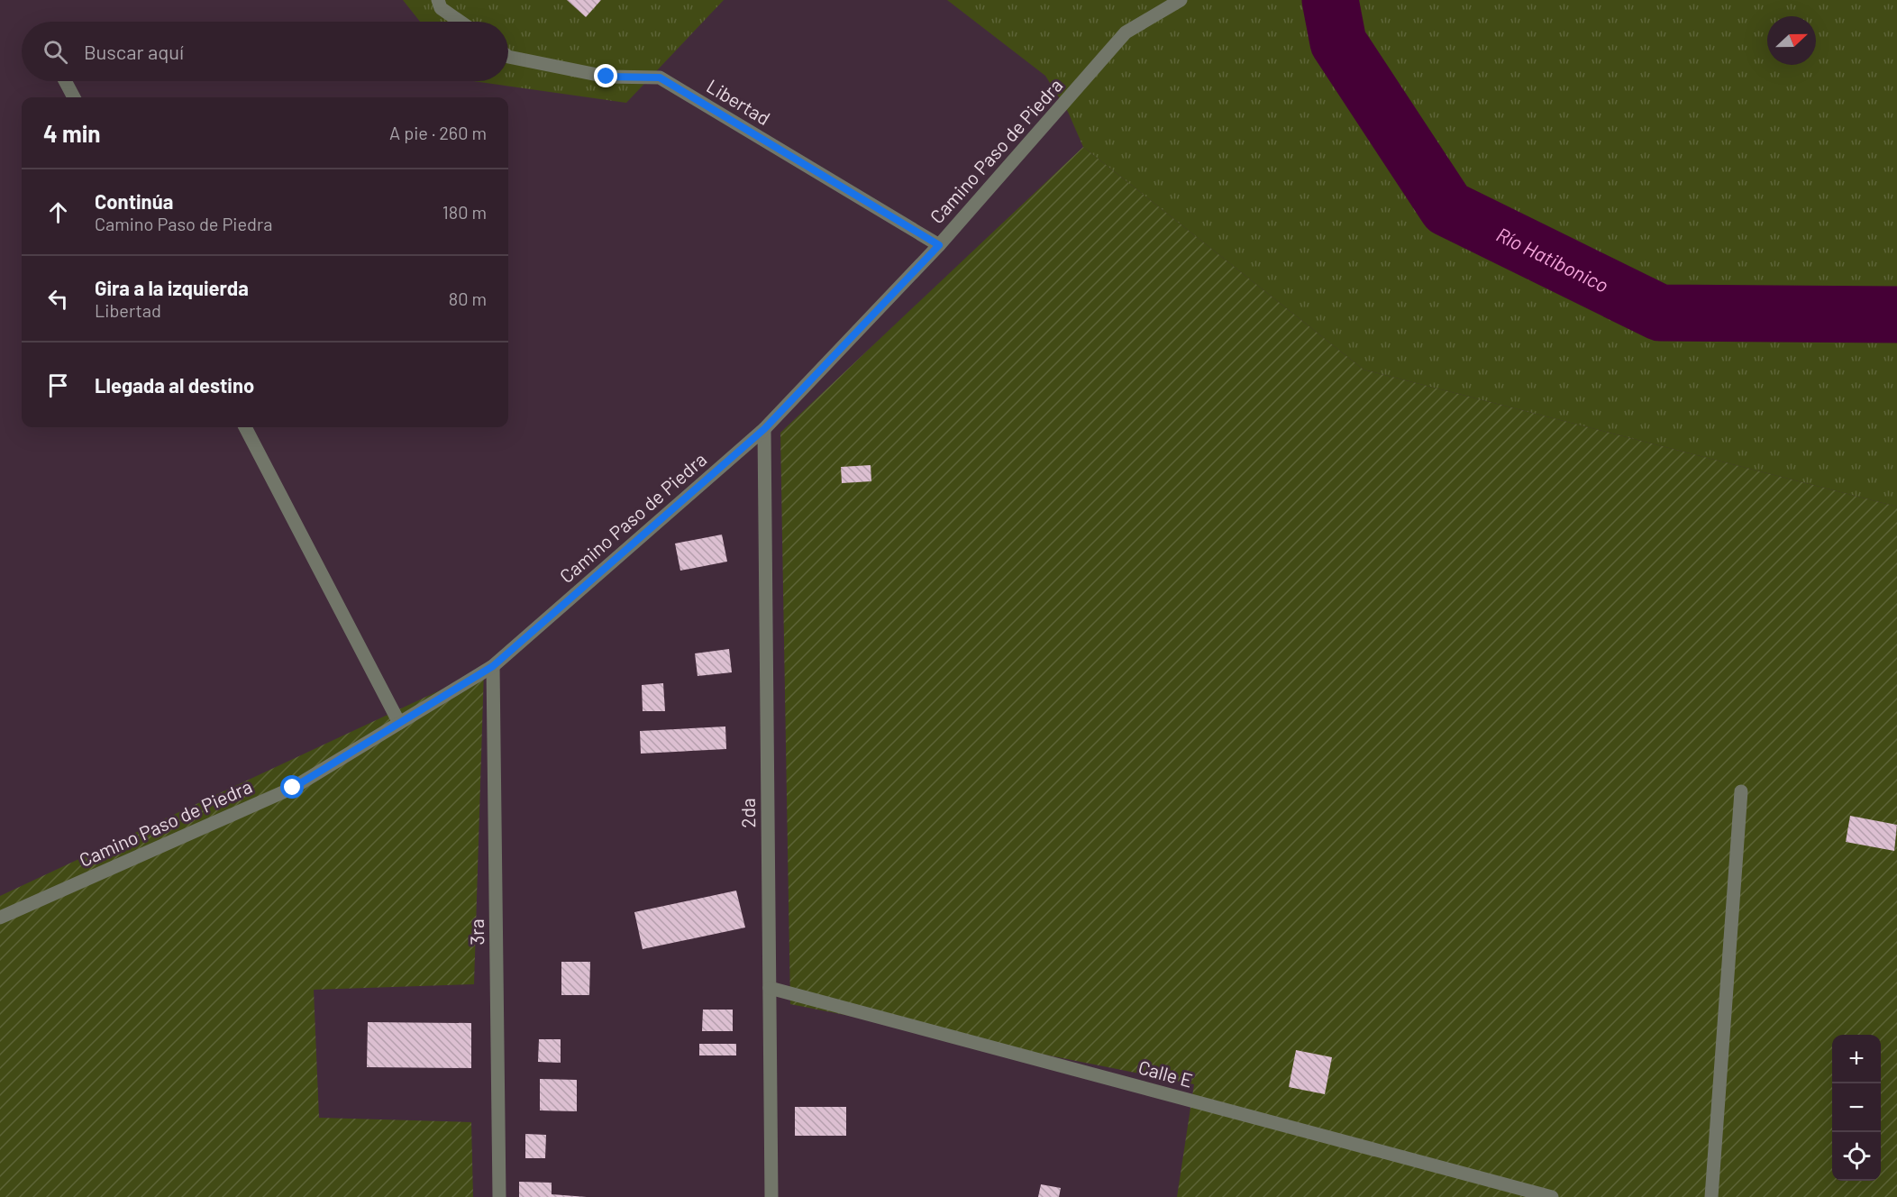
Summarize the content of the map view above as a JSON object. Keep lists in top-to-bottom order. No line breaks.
{"streets":{"street":["Libertad","Camino Paso de Piedra","2da","3ra","Calle E"]},"crossings":[["Libertad","Camino Paso de Piedra"],["Camino Paso de Piedra","2da"],["Camino Paso de Piedra","3ra"],["2da","Calle E"]],"water":["Río Hatibonico"],"north":"right","page":{"search":"Buscar aquí","heading":["4 min","A pie · 260 m"],"list":[["Continúa","Camino Paso de Piedra","180 m"],["Gira a la izquierda","Libertad","80 m"],"Llegada al destino"],"map_buttons":["+","−"]}}
